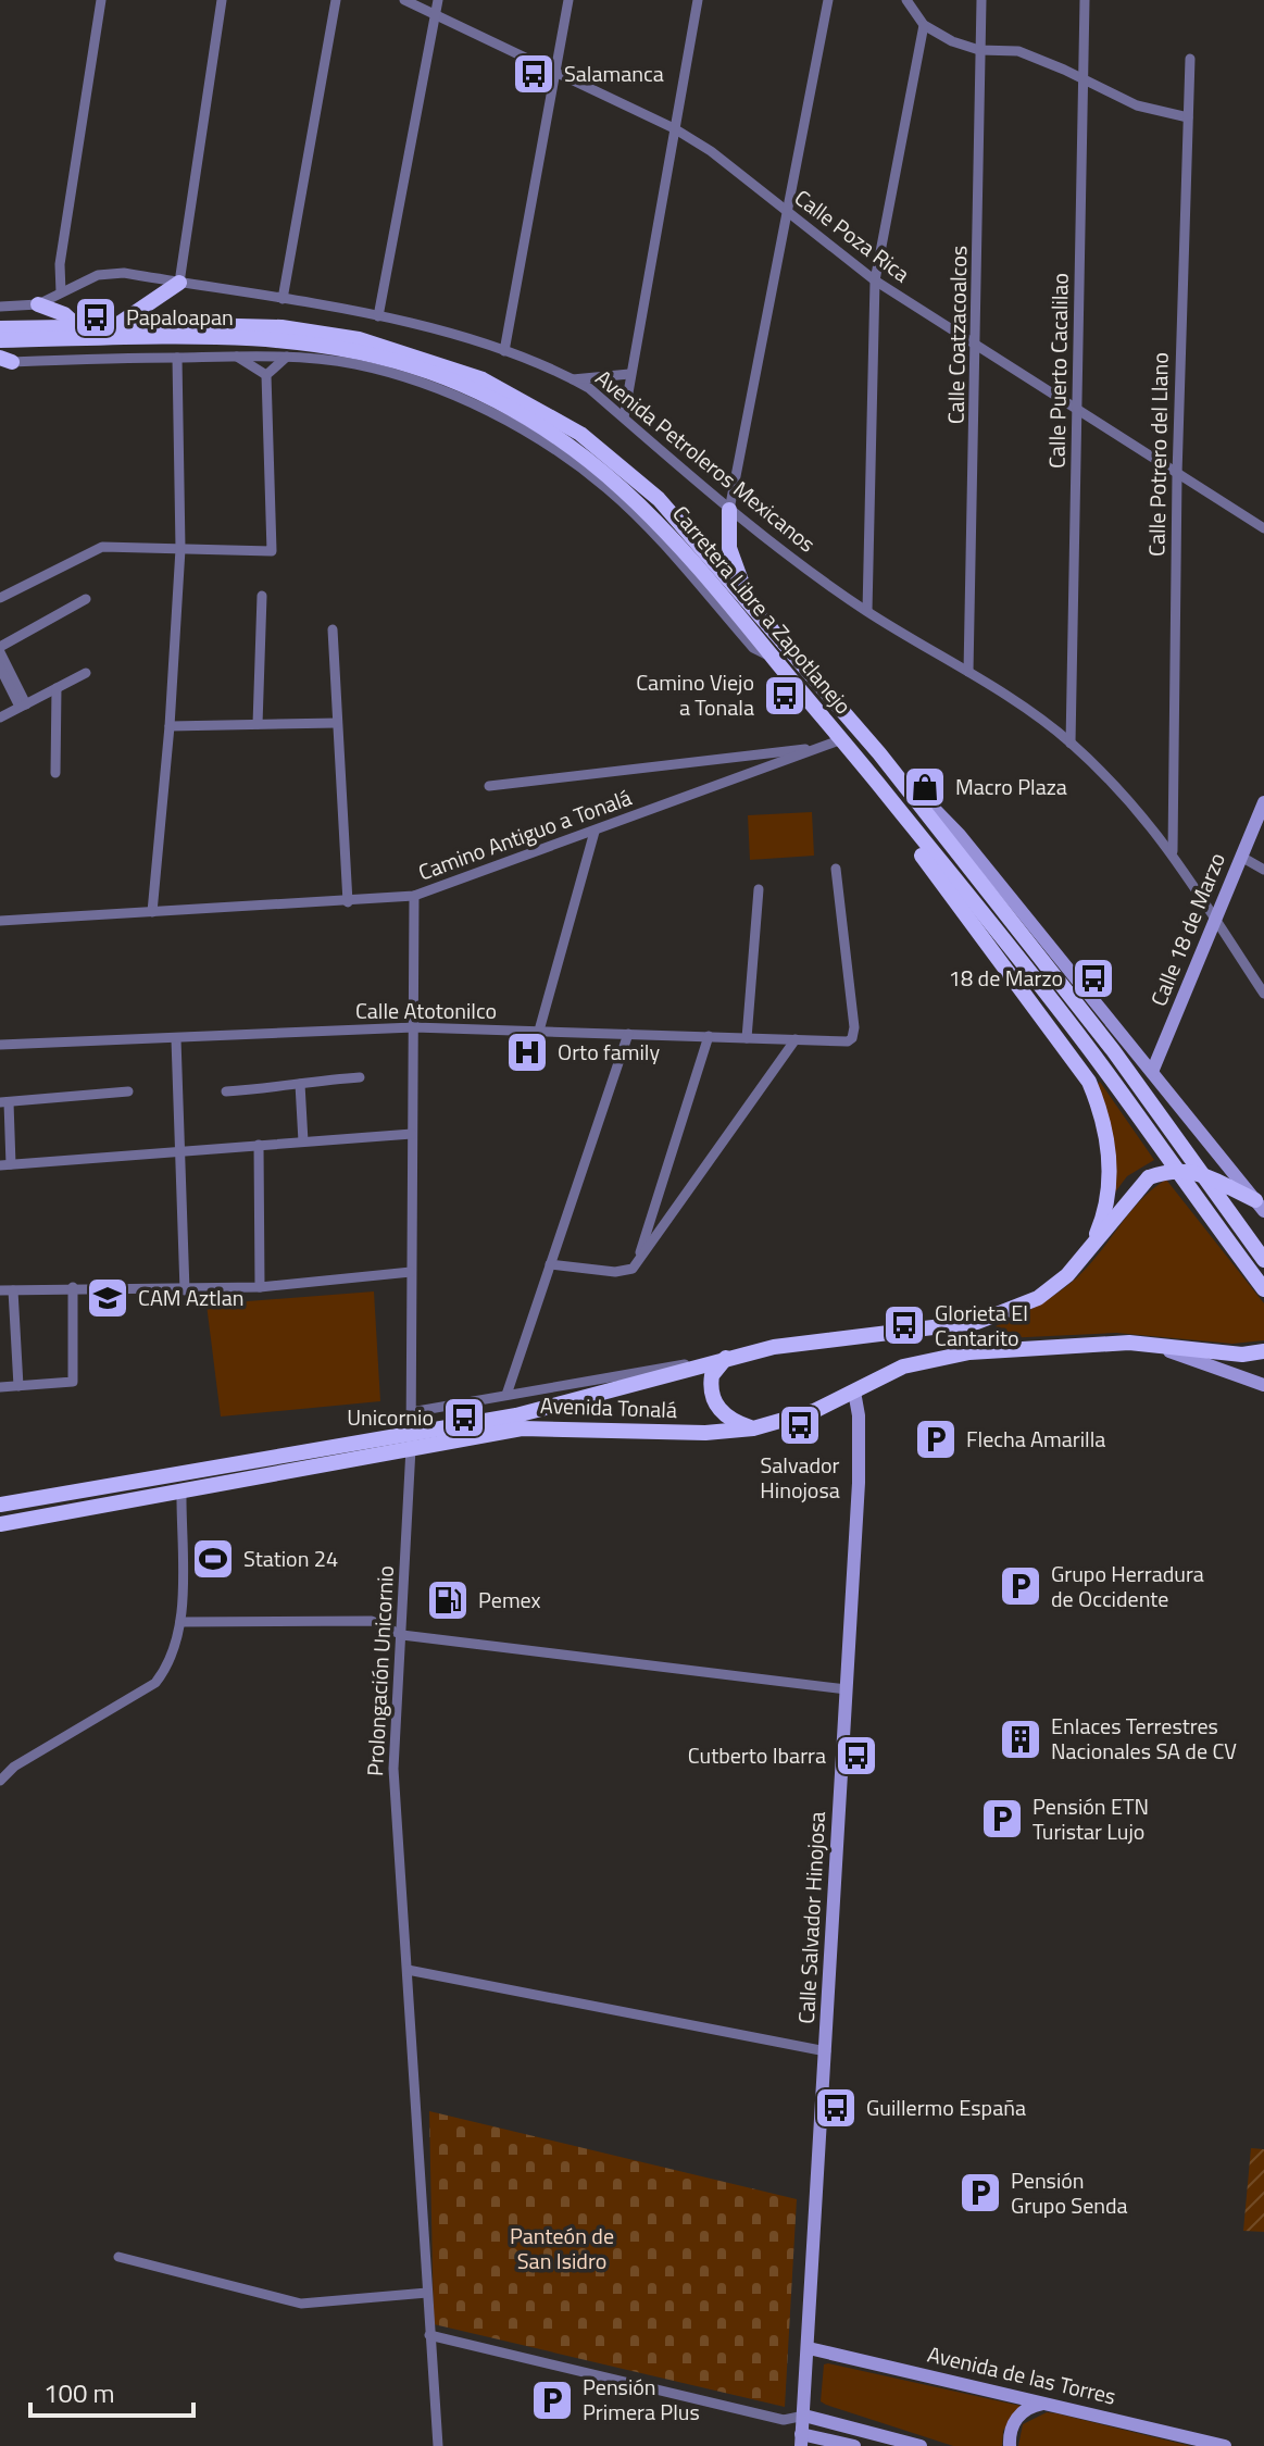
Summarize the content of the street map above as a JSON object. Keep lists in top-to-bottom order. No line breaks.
{"streets":{"main road":["Carretera Libre a Zapotlanejo","Avenida Tonalá"],"street":["Calle Poza Rica","Calle Coatzacoalcos","Calle Puerto Cacalilao","Calle Potrero del Llano","Avenida Petroleros Mexicanos","Camino Antiguo a Tonalá","Calle 18 de Marzo","Calle Atotonilco","Prolongación Unicornio","Calle Salvador Hinojosa","Avenida de las Torres"]},"crossings":[["Calle Poza Rica","Calle Coatzacoalcos"],["Calle Poza Rica","Calle Puerto Cacalilao"],["Calle Poza Rica","Calle Potrero del Llano"],["Calle Coatzacoalcos","Avenida Petroleros Mexicanos"],["Calle Puerto Cacalilao","Avenida Petroleros Mexicanos"],["Calle Potrero del Llano","Avenida Petroleros Mexicanos"],["Avenida Petroleros Mexicanos","Calle 18 de Marzo"],["Carretera Libre a Zapotlanejo","Camino Antiguo a Tonalá"],["Carretera Libre a Zapotlanejo","Calle 18 de Marzo"],["Carretera Libre a Zapotlanejo","Avenida Tonalá"],["Camino Antiguo a Tonalá","Prolongación Unicornio"],["Calle Atotonilco","Prolongación Unicornio"],["Avenida Tonalá","Prolongación Unicornio"],["Avenida Tonalá","Calle Salvador Hinojosa"],["Calle Salvador Hinojosa","Avenida de las Torres"]],"parks":["Panteón de San Isidro"],"places":{"bus stop":["Salamanca","Papaloapan","Camino Viejo a Tonala","18 de Marzo","Glorieta El Cantarito","Unicornio","Salvador Hinojosa","Cutberto Ibarra","Guillermo España"],"shop":["Macro Plaza"],"hospital":["Orto family"],"school or university":["CAM Aztlan"],"parking":["Flecha Amarilla","Grupo Herradura de Occidente","Pensión ETN Turistar Lujo","Pensión Grupo Senda","Pensión Primera Plus"],"sports":["Station 24"],"fuel station":["Pemex"],"building":["Enlaces Terrestres Nacionales SA de CV"]},"scale_bar":"100 m"}
